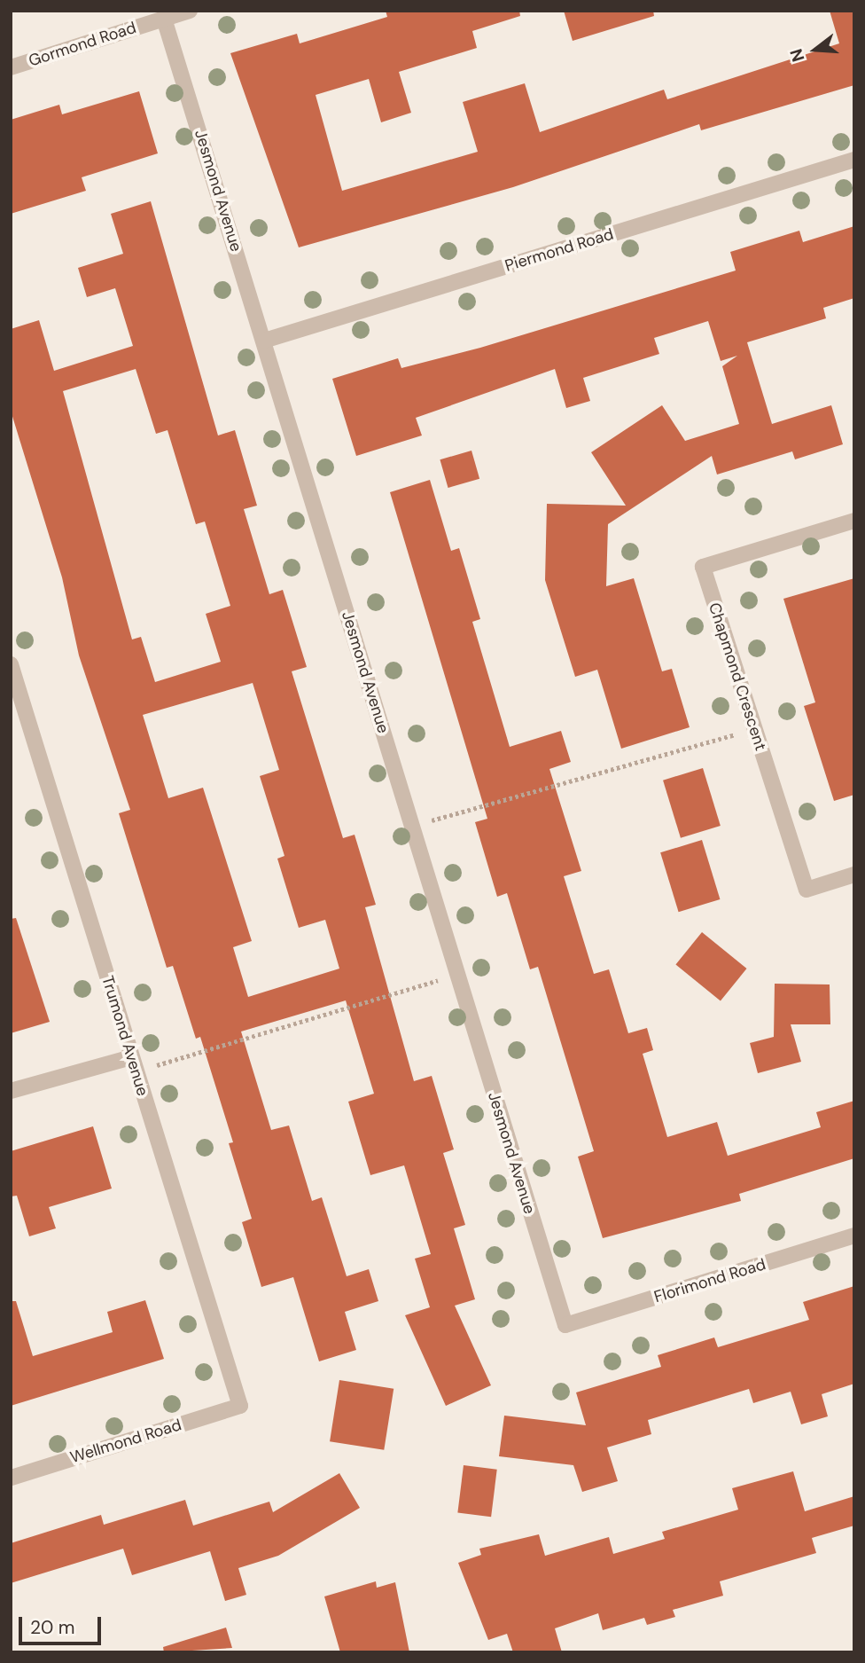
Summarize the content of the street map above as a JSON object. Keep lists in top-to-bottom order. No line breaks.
{"streets":{"street":["Gormond Road","Jesmond Avenue","Piermond Road","Chapmond Crescent","Trumond Avenue","Florimond Road","Wellmond Road"]},"crossings":[["Gormond Road","Jesmond Avenue"],["Jesmond Avenue","Piermond Road"],["Jesmond Avenue","Florimond Road"],["Trumond Avenue","Wellmond Road"]],"scale_bar":"20 m","north":"left"}
